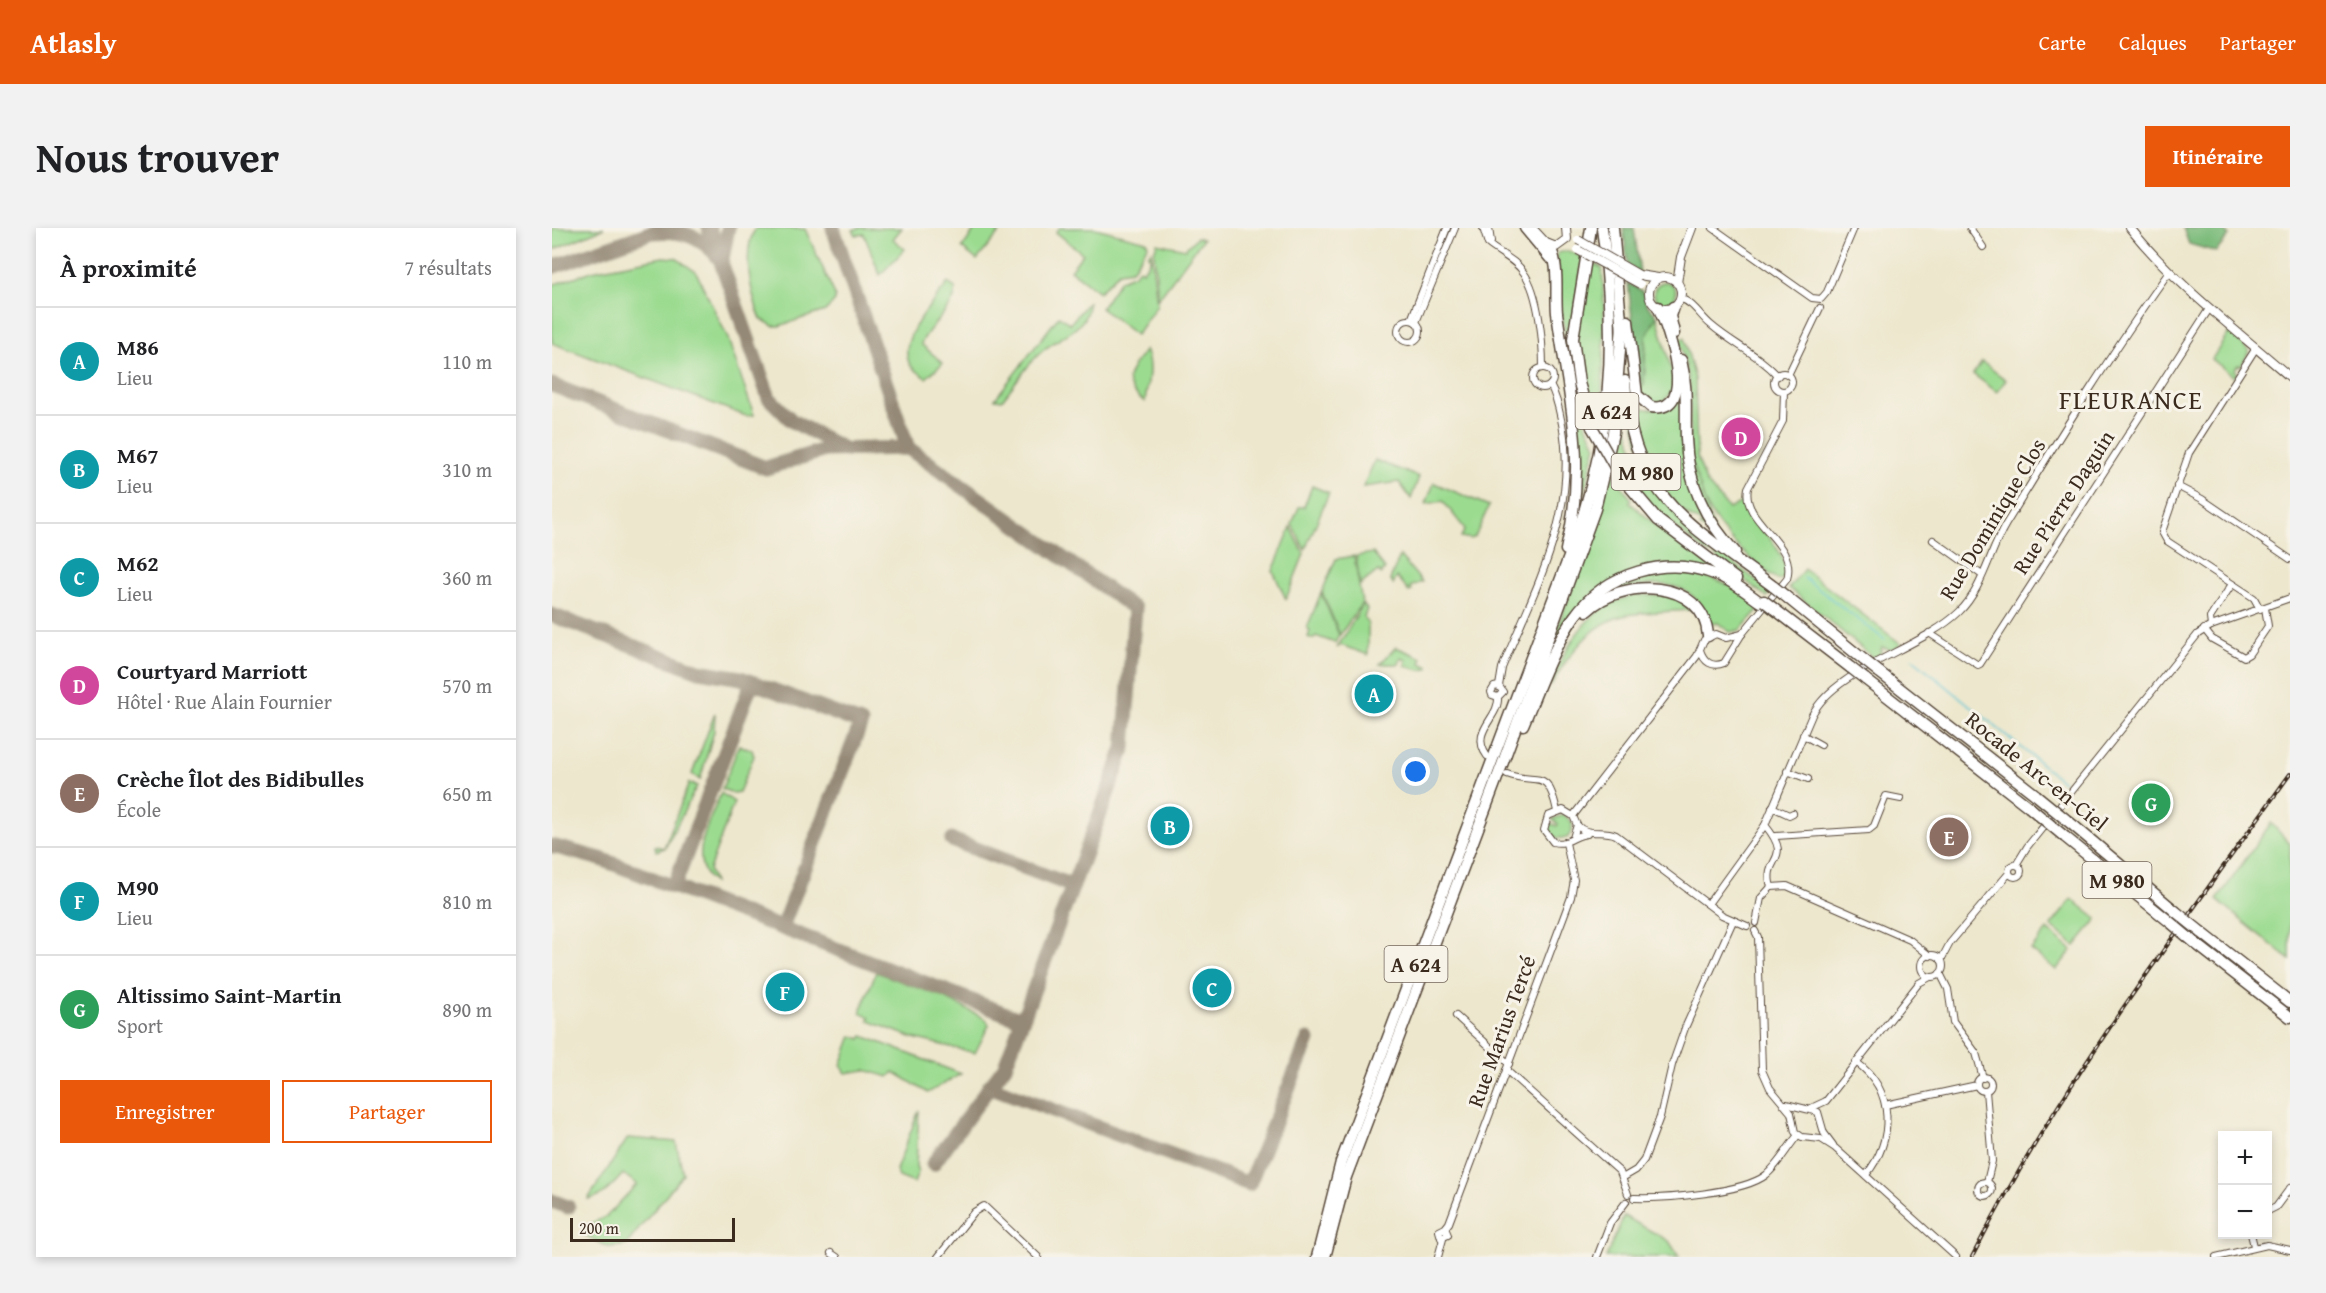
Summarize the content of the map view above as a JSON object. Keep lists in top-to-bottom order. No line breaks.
{"streets":{"highway":["A 624","M 980","Rocade Arc-en-Ciel"],"street":["Rue Pierre Daguin","Rue Dominique Clos","Rue Marius Tercé"]},"crossings":[["A 624","M 980"],["M 980","Rocade Arc-en-Ciel"],["Rue Pierre Daguin","Rue Dominique Clos"]],"districts":["FLEURANCE"],"scale_bar":"200 m","page":{"header":"Atlasly","nav":["Carte","Calques","Partager"],"title":"Nous trouver","buttons":["Itinéraire",["Enregistrer","Partager"]],"heading":["À proximité","7 résultats"],"list":[{"mark":"A","name":"M86","note":"Lieu","value":"110 m"},{"mark":"B","name":"M67","note":"Lieu","value":"310 m"},{"mark":"C","name":"M62","note":"Lieu","value":"360 m"},{"mark":"D","name":"Courtyard Marriott","note":"Hôtel · Rue Alain Fournier","value":"570 m"},{"mark":"E","name":"Crèche Îlot des Bidibulles","note":"École","value":"650 m"},{"mark":"F","name":"M90","note":"Lieu","value":"810 m"},{"mark":"G","name":"Altissimo Saint-Martin","note":"Sport","value":"890 m"}],"pins":["D","A","G","B","E","C","F"],"map_buttons":["+","−"],"scale":"200 m"}}
